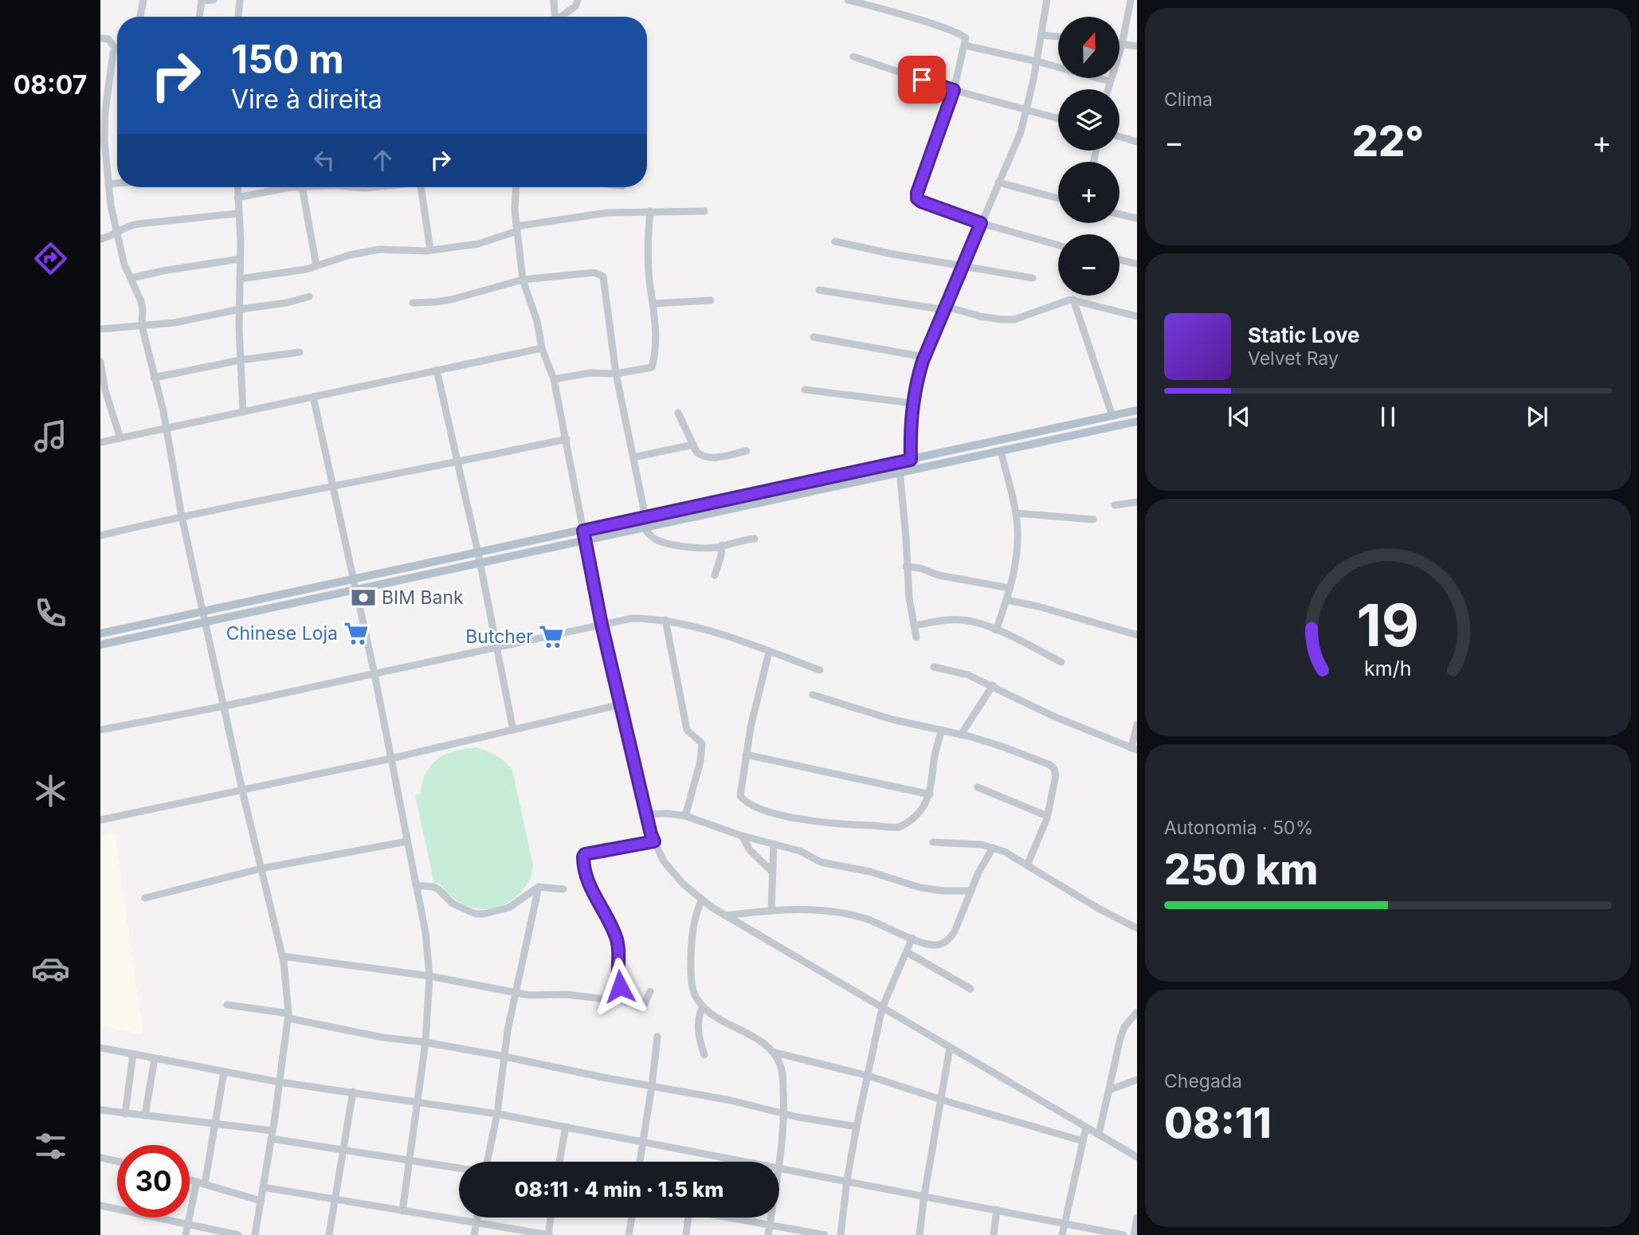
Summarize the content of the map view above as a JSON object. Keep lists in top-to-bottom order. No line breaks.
{"places":{"bank":["BIM Bank"],"supermarket":["Chinese Loja","Butcher"]},"north":"top","page":{"tabs":"08:07","tile":["Clima",["Autonomia · 50%","250 km"],["Chegada","08:11"]],"map_buttons":["+","−"],"turn":["150 m","Vire à direita"],"heat":["−","22°","+"],"song":["Static Love","Velvet Ray"],"limit":"30","trip":"08:11 · 4 min · 1.5 km","gauge":["19","km/h"]}}
